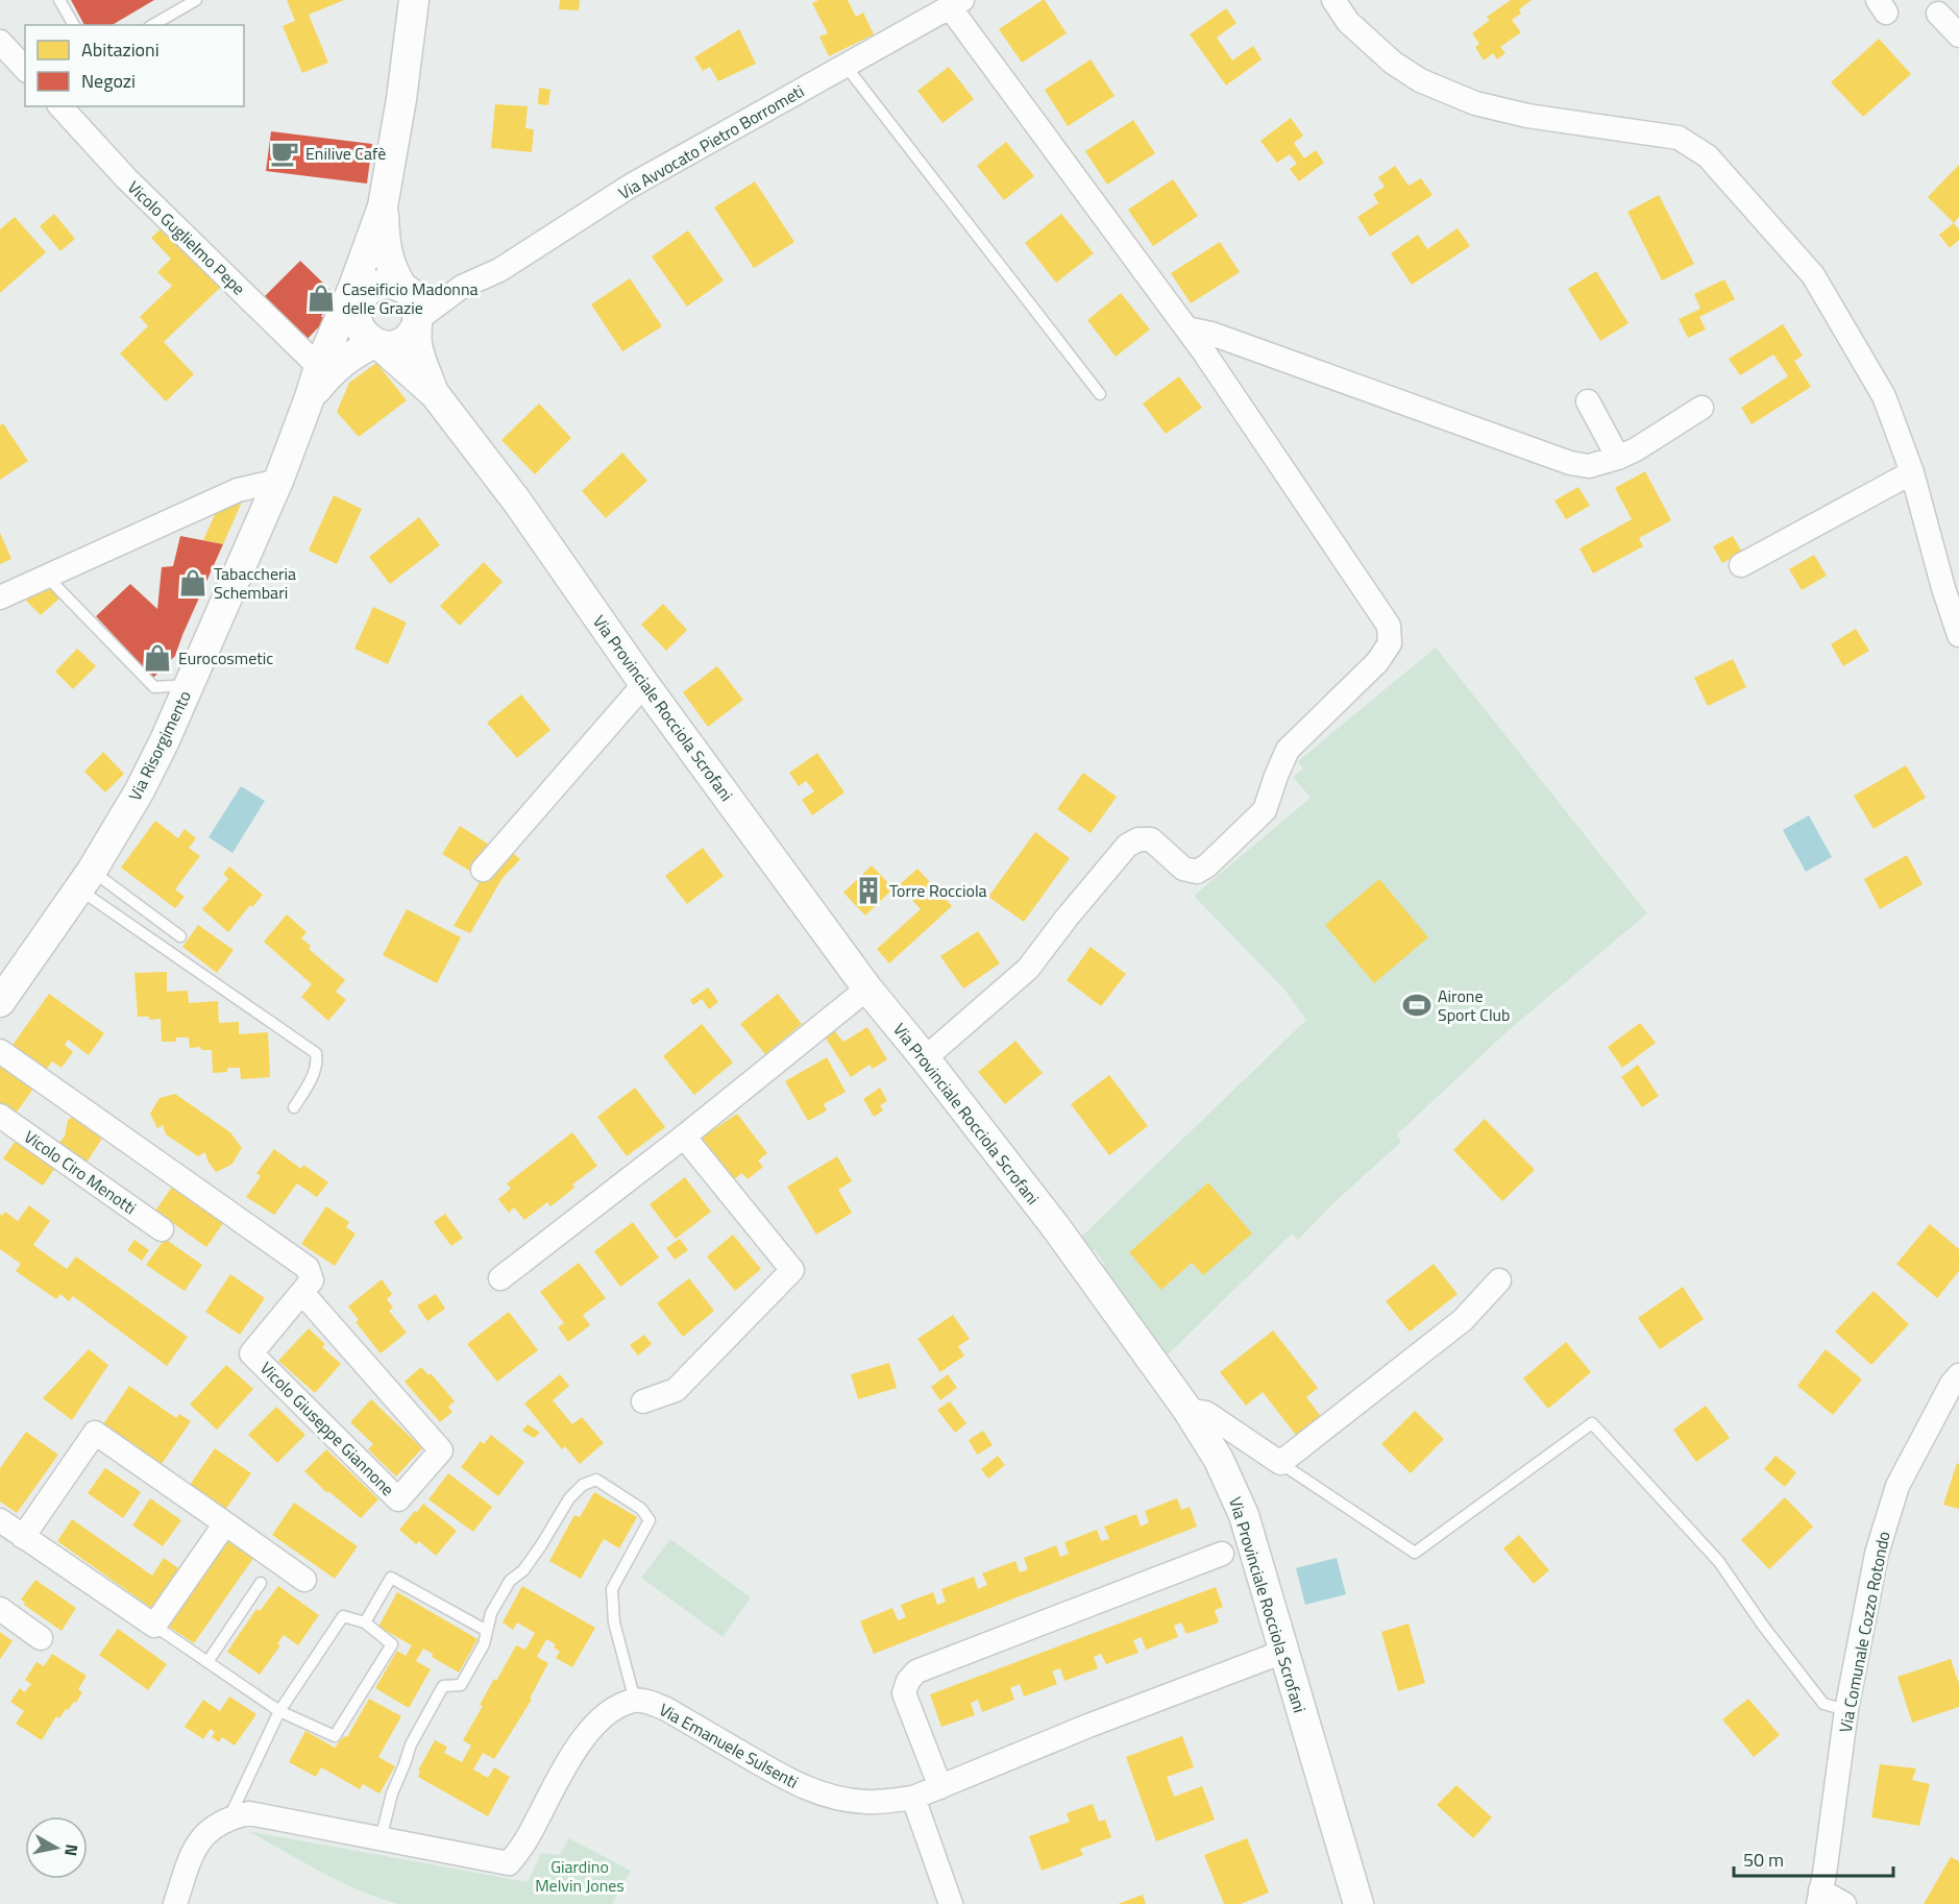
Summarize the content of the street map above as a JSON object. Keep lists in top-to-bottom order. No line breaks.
{"streets":{"street":["Via Avvocato Pietro Borrometi","Vicolo Guglielmo Pepe","Via Provinciale Rocciola Scrofani","Via Risorgimento","Vicolo Ciro Menotti","Vicolo Giuseppe Giannone","Via Comunale Cozzo Rotondo","Via Emanuele Sulsenti"]},"crossings":[["Vicolo Guglielmo Pepe","Via Risorgimento"],["Via Provinciale Rocciola Scrofani","Via Emanuele Sulsenti"]],"parks":["Giardino Melvin Jones"],"places":{"cafe":["Enilive Cafè"],"shop":["Caseificio Madonna delle Grazie","Tabaccheria Schembari","Eurocosmetic"],"building":["Torre Rocciola"],"sports":["Airone Sport Club"]},"legend":["Abitazioni","Negozi"],"scale_bar":"50 m","north":"right"}
